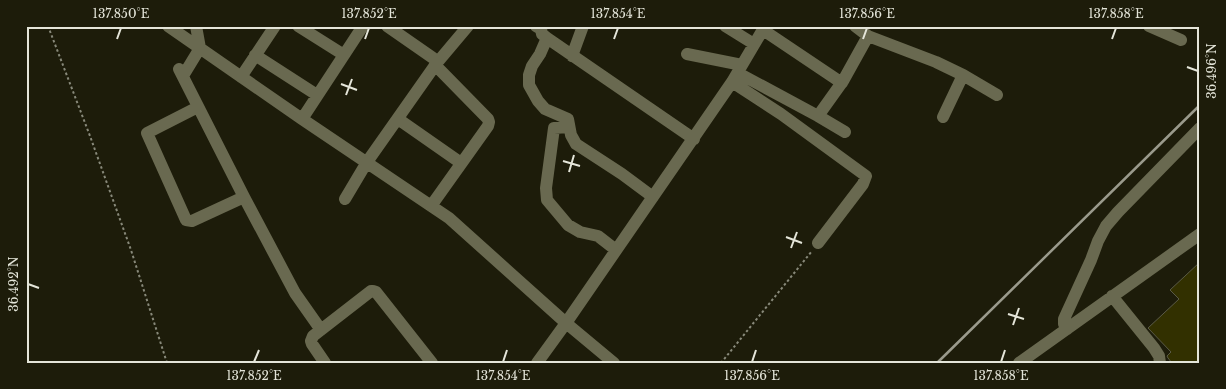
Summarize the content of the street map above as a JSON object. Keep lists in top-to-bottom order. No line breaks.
{"coordinates":["137.850°E","137.852°E","137.854°E","137.856°E","137.858°E","36.496°N","36.492°N"]}
